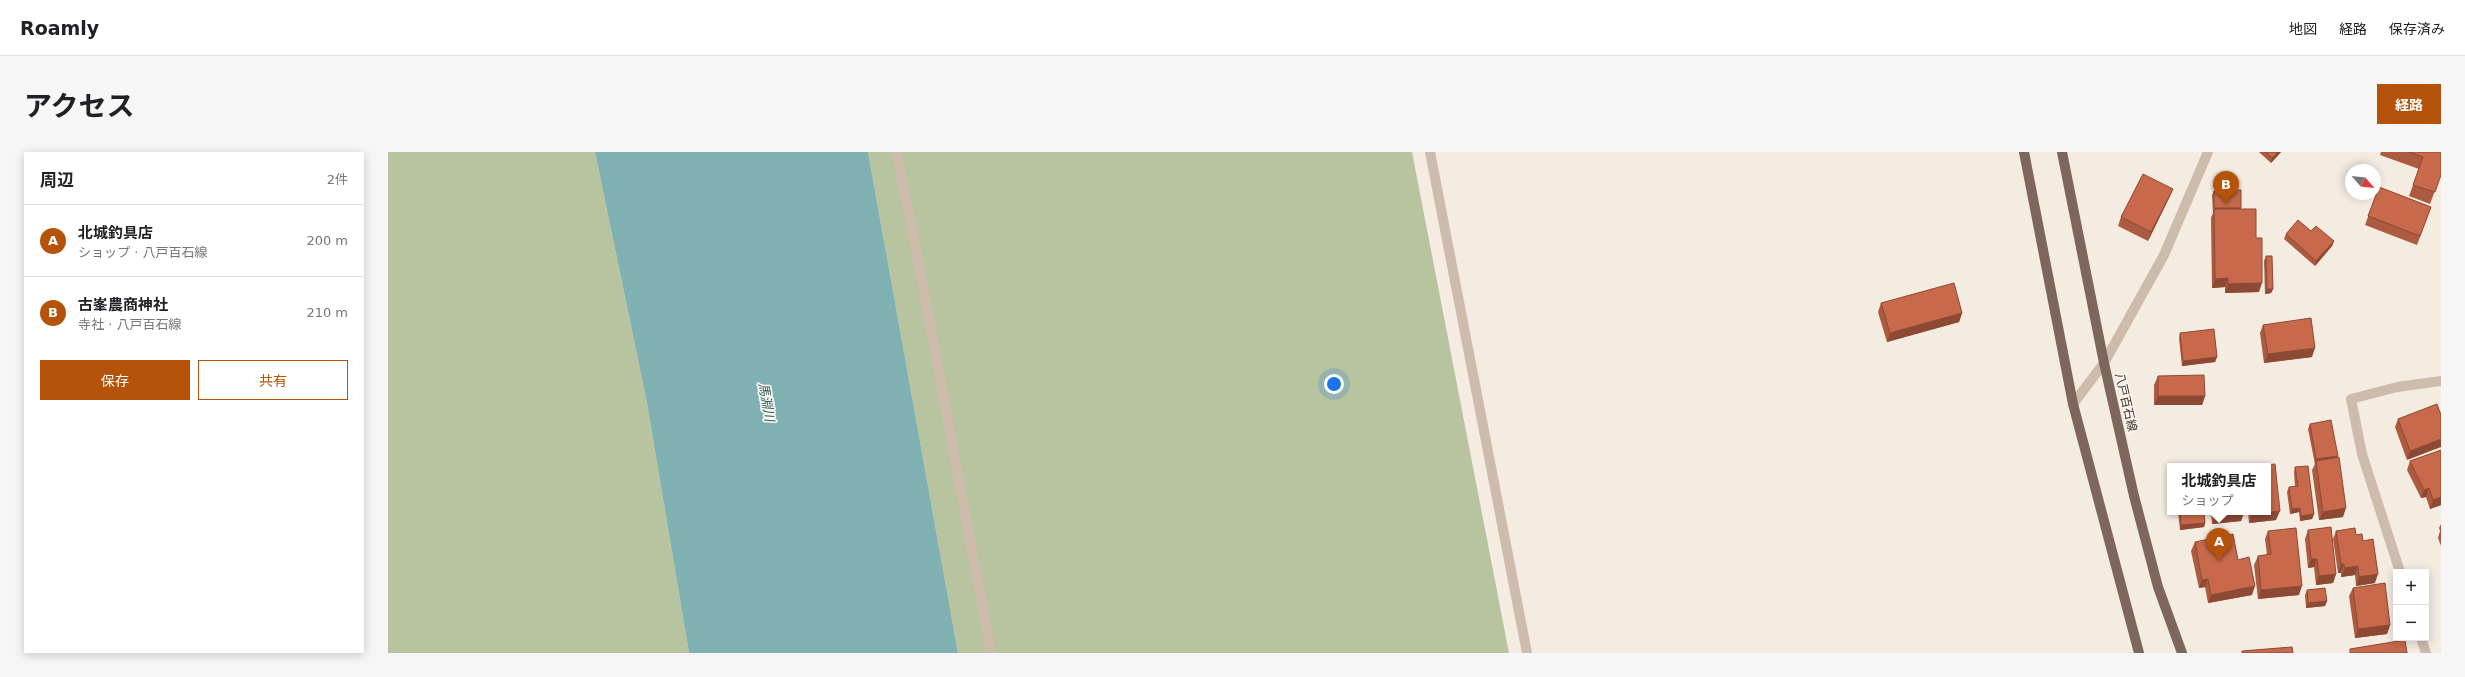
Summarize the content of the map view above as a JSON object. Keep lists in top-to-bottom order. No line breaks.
{"streets":{"main road":["八戸百石線"]},"water":["馬淵川"],"north":"bottom right","page":{"header":"Roamly","nav":["地図","経路","保存済み"],"title":"アクセス","buttons":["経路",["保存","共有"]],"heading":["周辺","2件"],"pins":["B","A"],"list":[{"mark":"A","name":"北城釣具店","note":"ショップ · 八戸百石線","value":"200 m"},{"mark":"B","name":"古峯農商神社","note":"寺社 · 八戸百石線","value":"210 m"}],"popup":["北城釣具店","ショップ"],"map_buttons":["+","−"]}}
